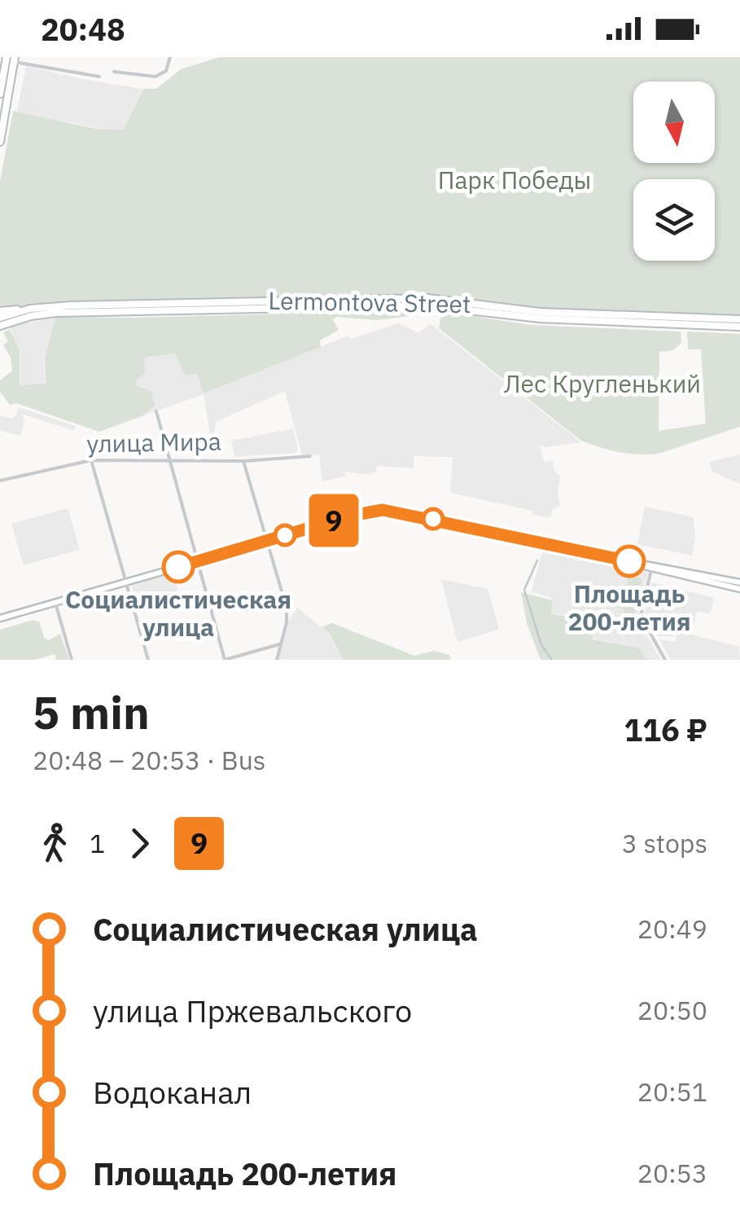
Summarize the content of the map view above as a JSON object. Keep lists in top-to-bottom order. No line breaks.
{"streets":{"main road":["Lermontova Street"],"street":["улица Мира"]},"parks":["Парк Победы","Лес Кругленький"],"places":["Площадь 200-летия","Социалистическая улица"],"lines":["bus line 9"],"north":"bottom","page":{"status":"20:48","on_map":"9","heading":["5 min","20:48 – 20:53 · Bus","116 ₽"],"legs":["1","9","3 stops"],"list":[{"name":"Социалистическая улица","value":"20:49"},{"name":"улица Пржевальского","value":"20:50"},{"name":"Водоканал","value":"20:51"},{"name":"Площадь 200-летия","value":"20:53"}]}}
